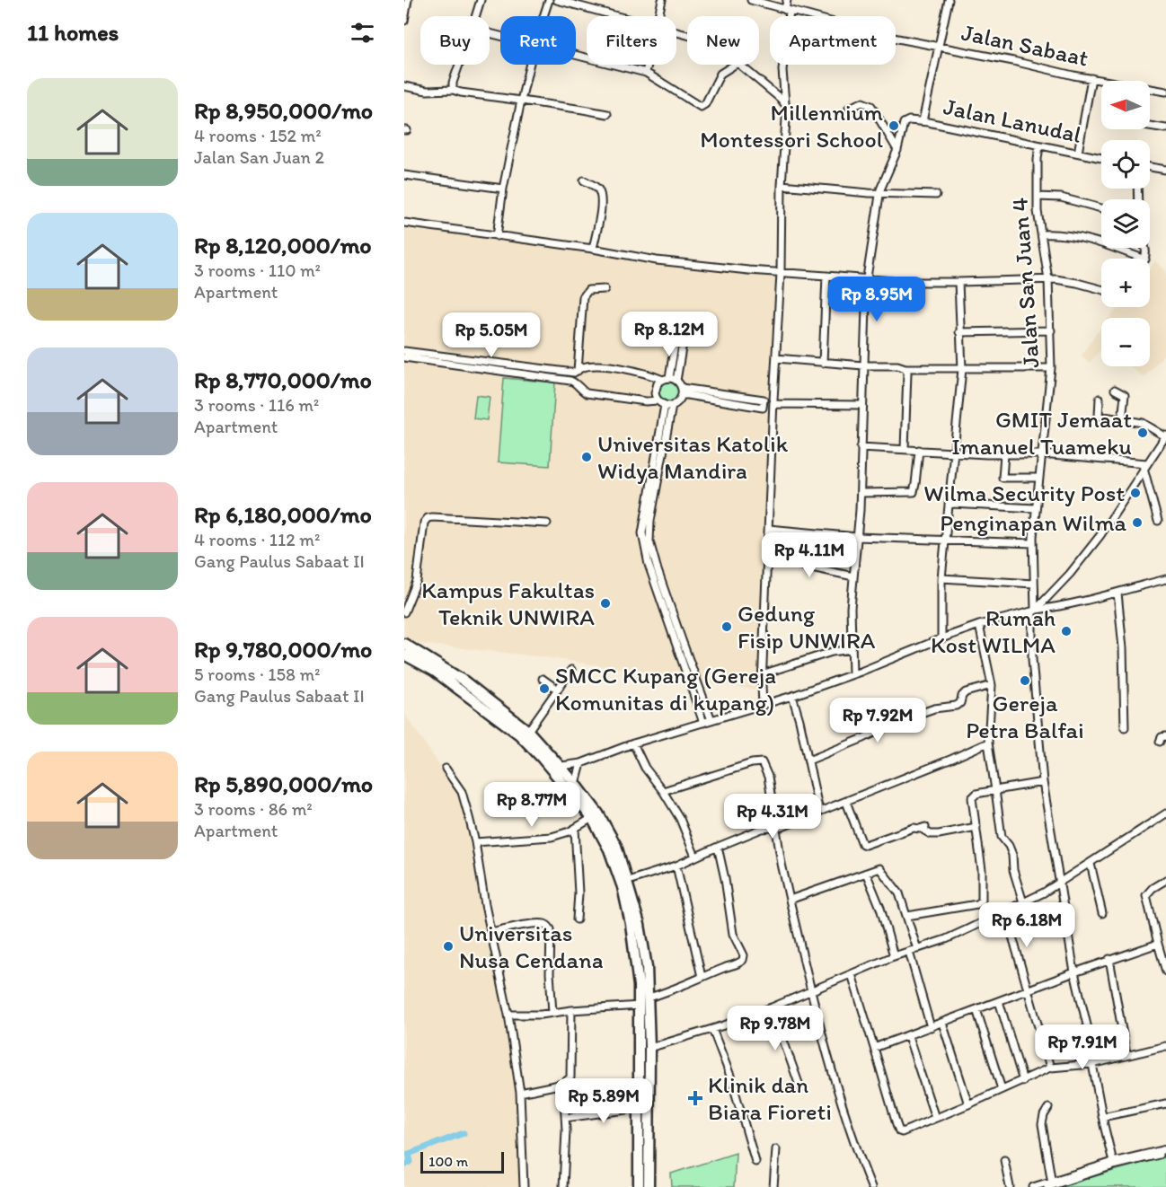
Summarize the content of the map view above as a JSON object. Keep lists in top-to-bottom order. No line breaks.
{"streets":{"street":["Jalan Sabaat","Jalan Lanudal","Jalan San Juan 4"]},"crossings":[["Jalan Lanudal","Jalan San Juan 4"]],"places":{"other":["Millennium Montessori School","GMIT Jemaat Imanuel Tuameku","Universitas Katolik Widya Mandira","Wilma Security Post","Penginapan Wilma","Kampus Fakultas Teknik UNWIRA","Gedung Fisip UNWIRA","Rumah Kost WILMA","Gereja Petra Balfai","SMCC Kupang (Gereja Komunitas di kupang)","Universitas Nusa Cendana"],"health":["Klinik dan Biara Fioreti"]},"scale_bar":"100 m","north":"left","page":{"heading":"11 homes","chip":["Buy","Rent","Filters","New","Apartment"],"list":[{"name":"Rp 8,950,000/mo","note":"4 rooms · 152 m² · Jalan San Juan 2"},{"name":"Rp 8,120,000/mo","note":"3 rooms · 110 m² · Apartment"},{"name":"Rp 8,770,000/mo","note":"3 rooms · 116 m² · Apartment"},{"name":"Rp 6,180,000/mo","note":"4 rooms · 112 m² · Gang Paulus Sabaat II"},{"name":"Rp 9,780,000/mo","note":"5 rooms · 158 m² · Gang Paulus Sabaat II"},{"name":"Rp 5,890,000/mo","note":"3 rooms · 86 m² · Apartment"}],"map_buttons":["+","−"],"price":["Rp 8.95M","Rp 8.12M","Rp 5.05M","Rp 4.11M","Rp 7.92M","Rp 8.77M","Rp 4.31M","Rp 6.18M","Rp 9.78M","Rp 7.91M","Rp 5.89M"],"scale":"100 m"}}
